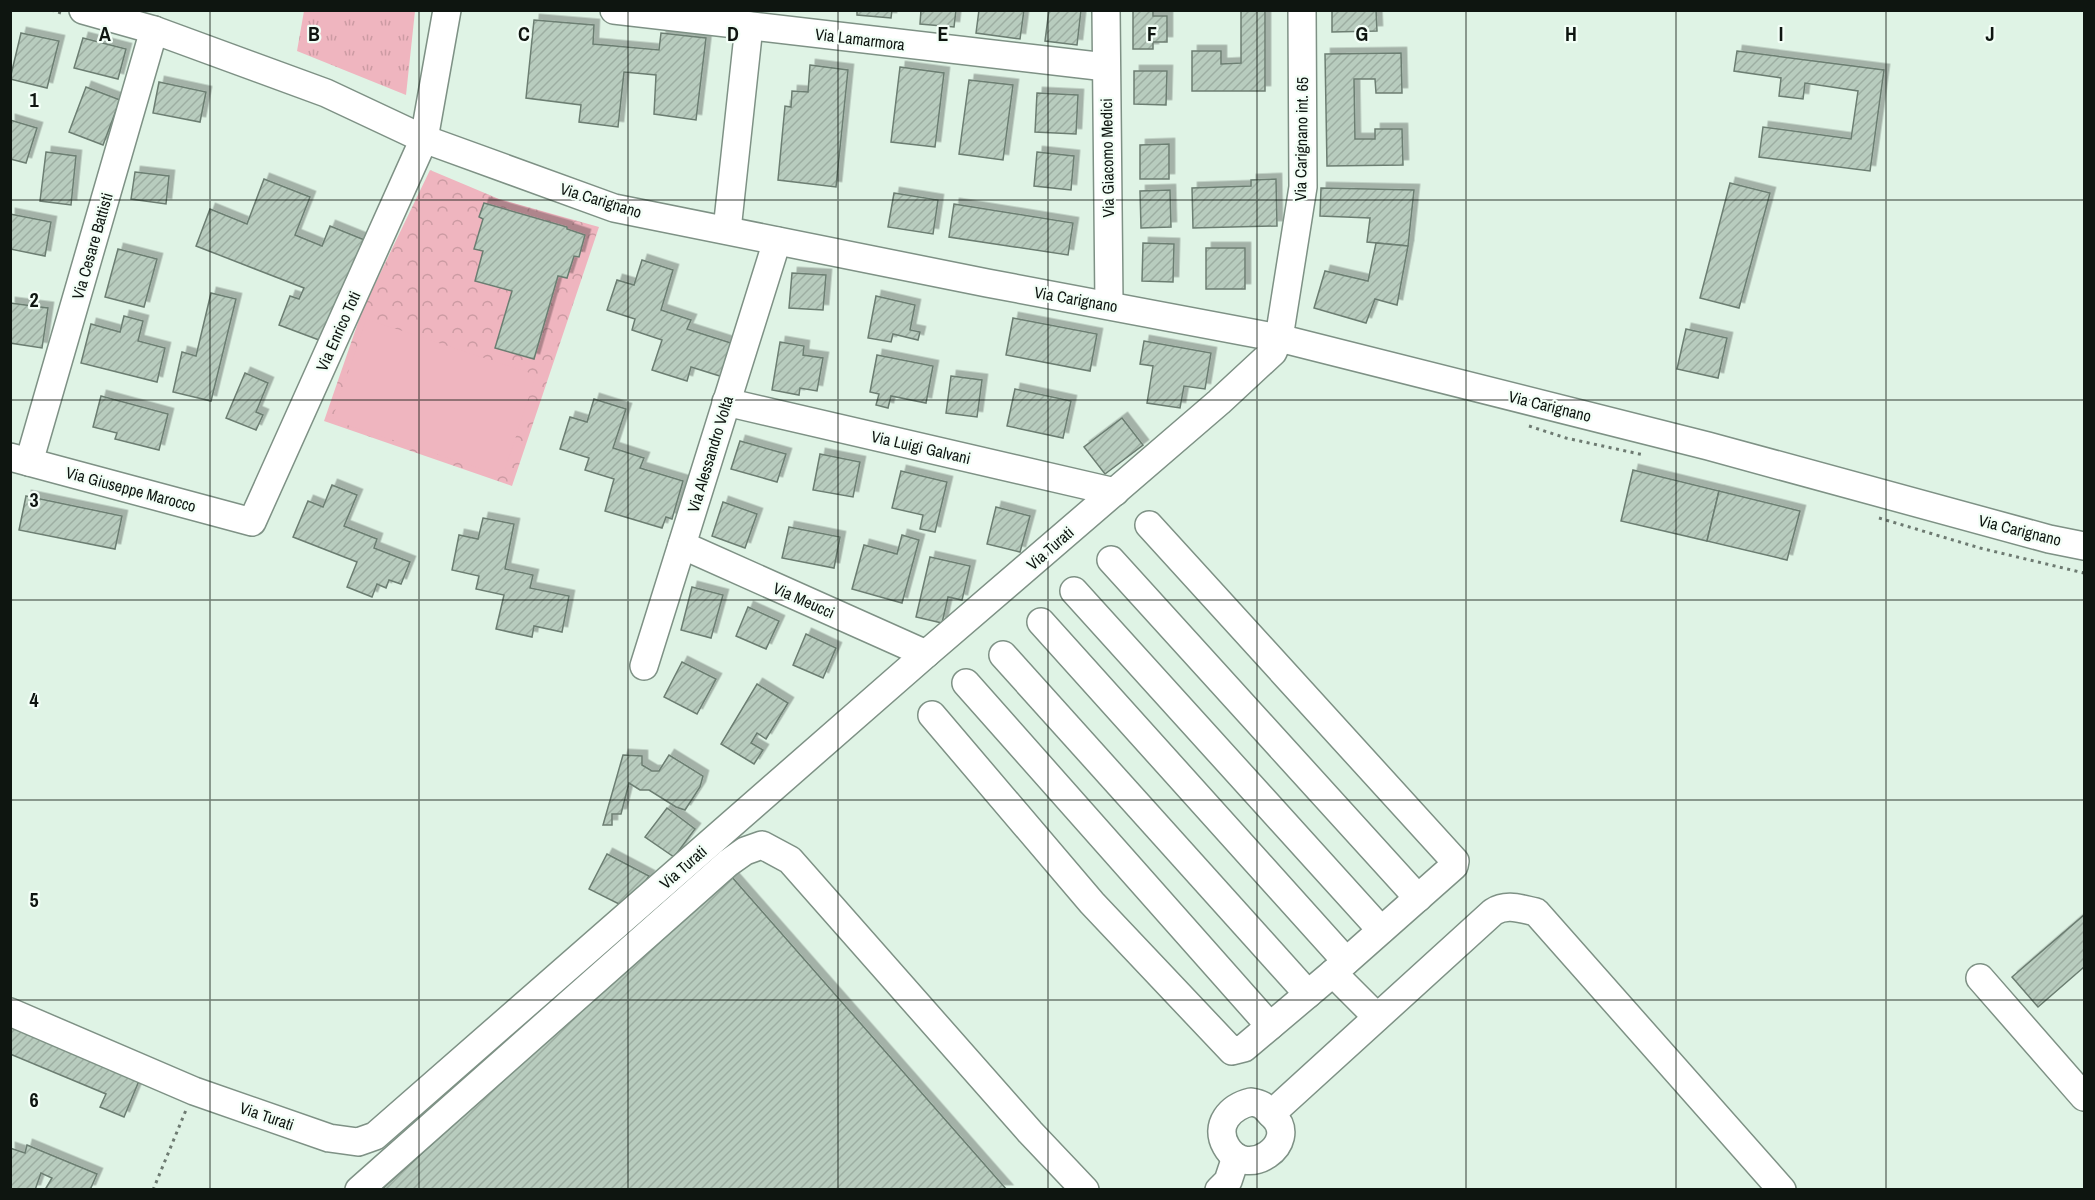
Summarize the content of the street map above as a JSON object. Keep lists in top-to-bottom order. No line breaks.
{"streets":{"street":["Via Lamarmora","Via Carignano int. 65","Via Giacomo Medici","Via Carignano","Via Cesare Battisti","Via Enrico Toti","Via Luigi Galvani","Via Alessandro Volta","Via Giuseppe Marocco","Via Turati","Via Meucci"]},"crossings":[["Via Lamarmora","Via Giacomo Medici"],["Via Carignano int. 65","Via Carignano"],["Via Carignano int. 65","Via Turati"],["Via Giacomo Medici","Via Carignano"],["Via Carignano","Via Cesare Battisti"],["Via Carignano","Via Enrico Toti"],["Via Carignano","Via Alessandro Volta"],["Via Carignano","Via Turati"],["Via Cesare Battisti","Via Giuseppe Marocco"],["Via Enrico Toti","Via Giuseppe Marocco"],["Via Luigi Galvani","Via Alessandro Volta"],["Via Luigi Galvani","Via Turati"],["Via Alessandro Volta","Via Meucci"],["Via Turati","Via Meucci"]],"grid":{"columns":["A","B","C","D","E","F","G","H","I","J"],"rows":["1","2","3","4","5","6"]}}
